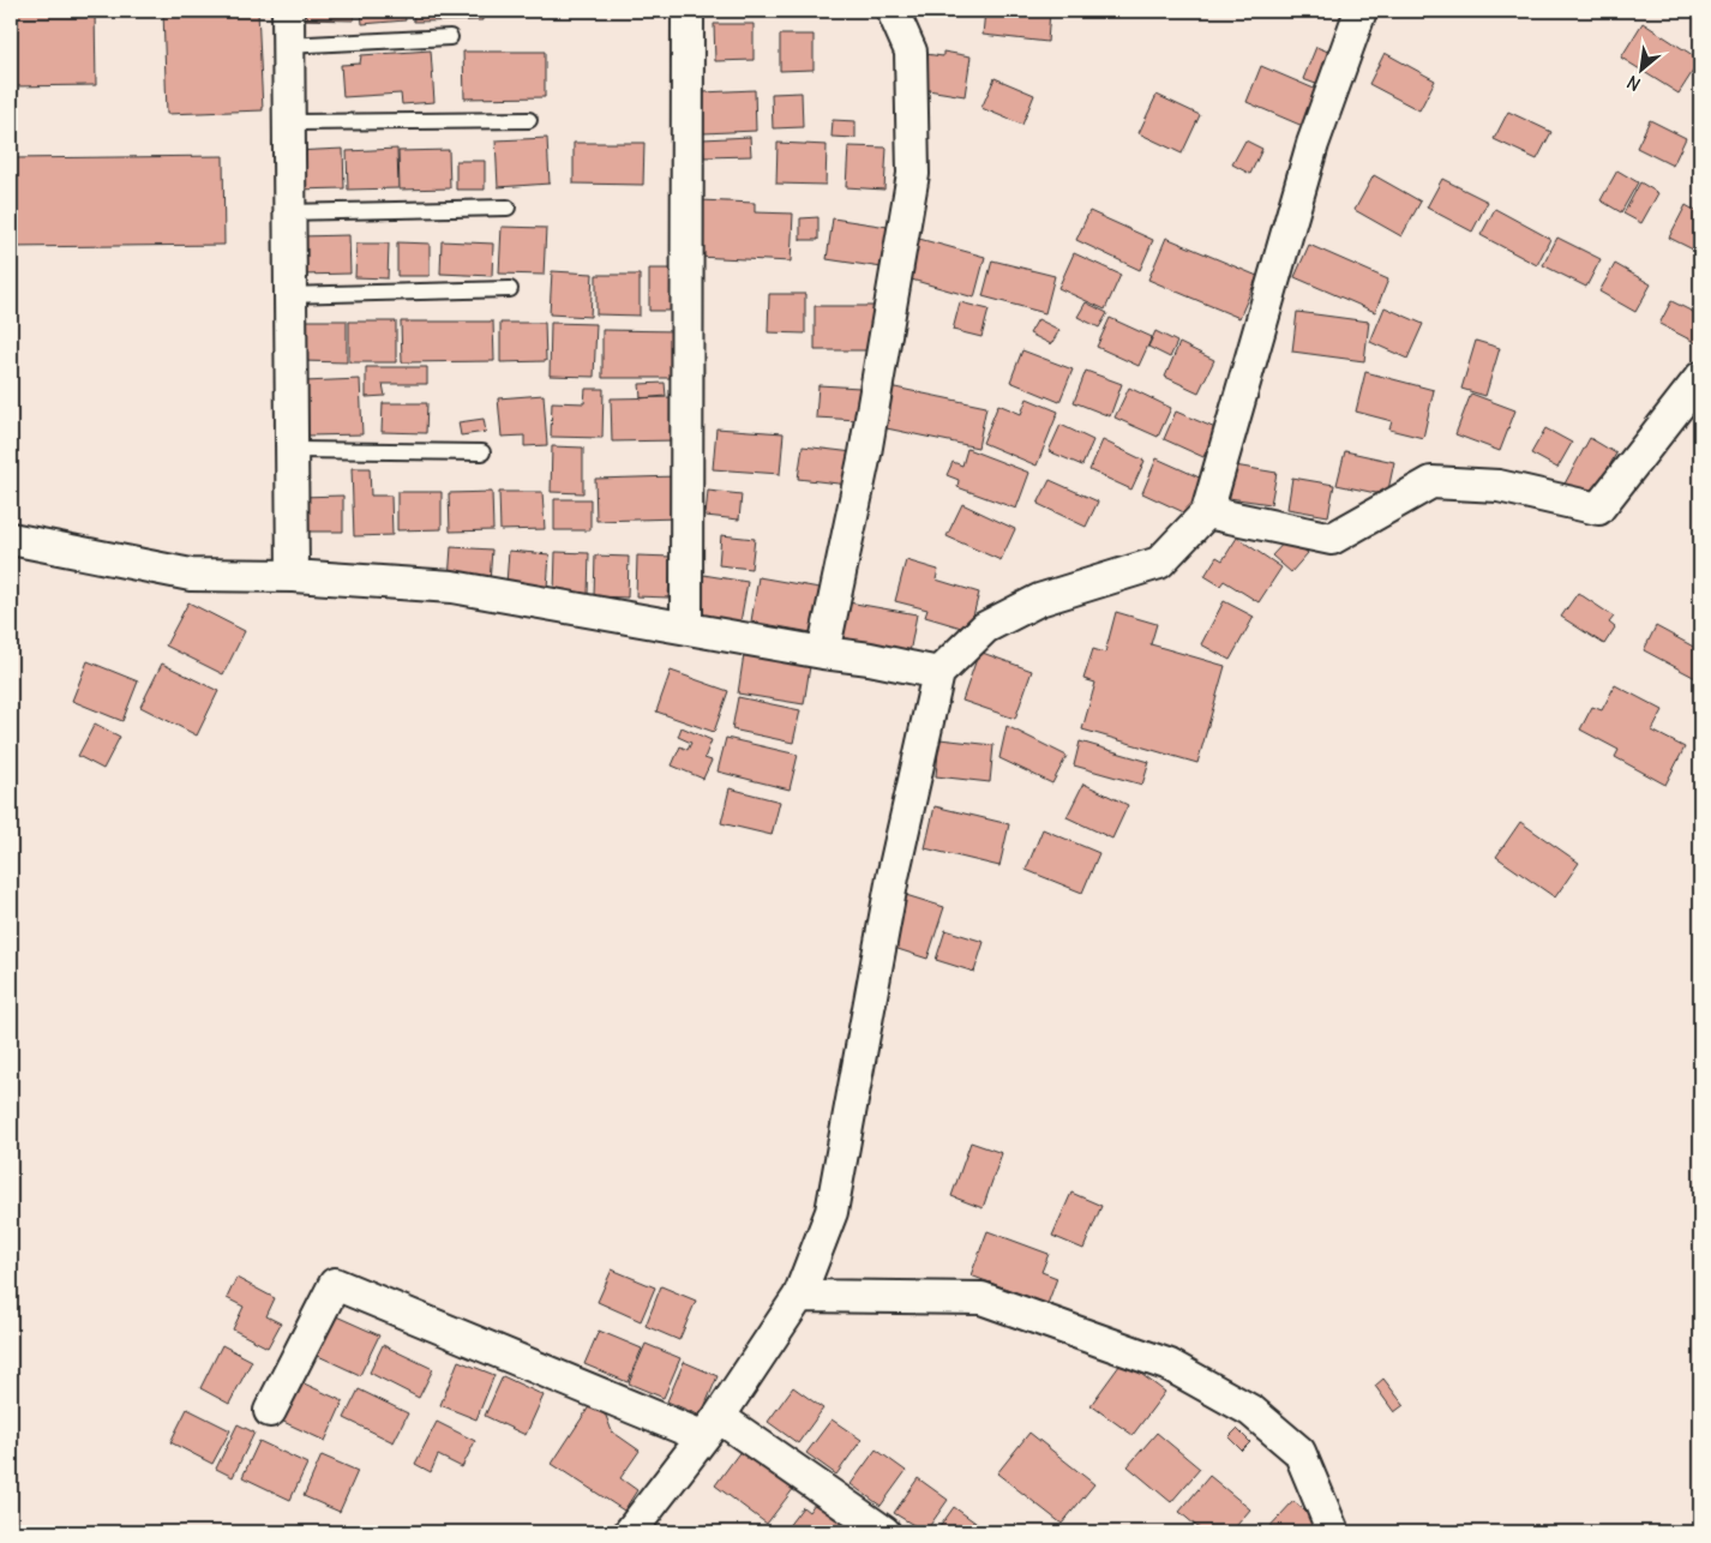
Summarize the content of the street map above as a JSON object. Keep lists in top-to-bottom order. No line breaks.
{"north":"bottom left"}
